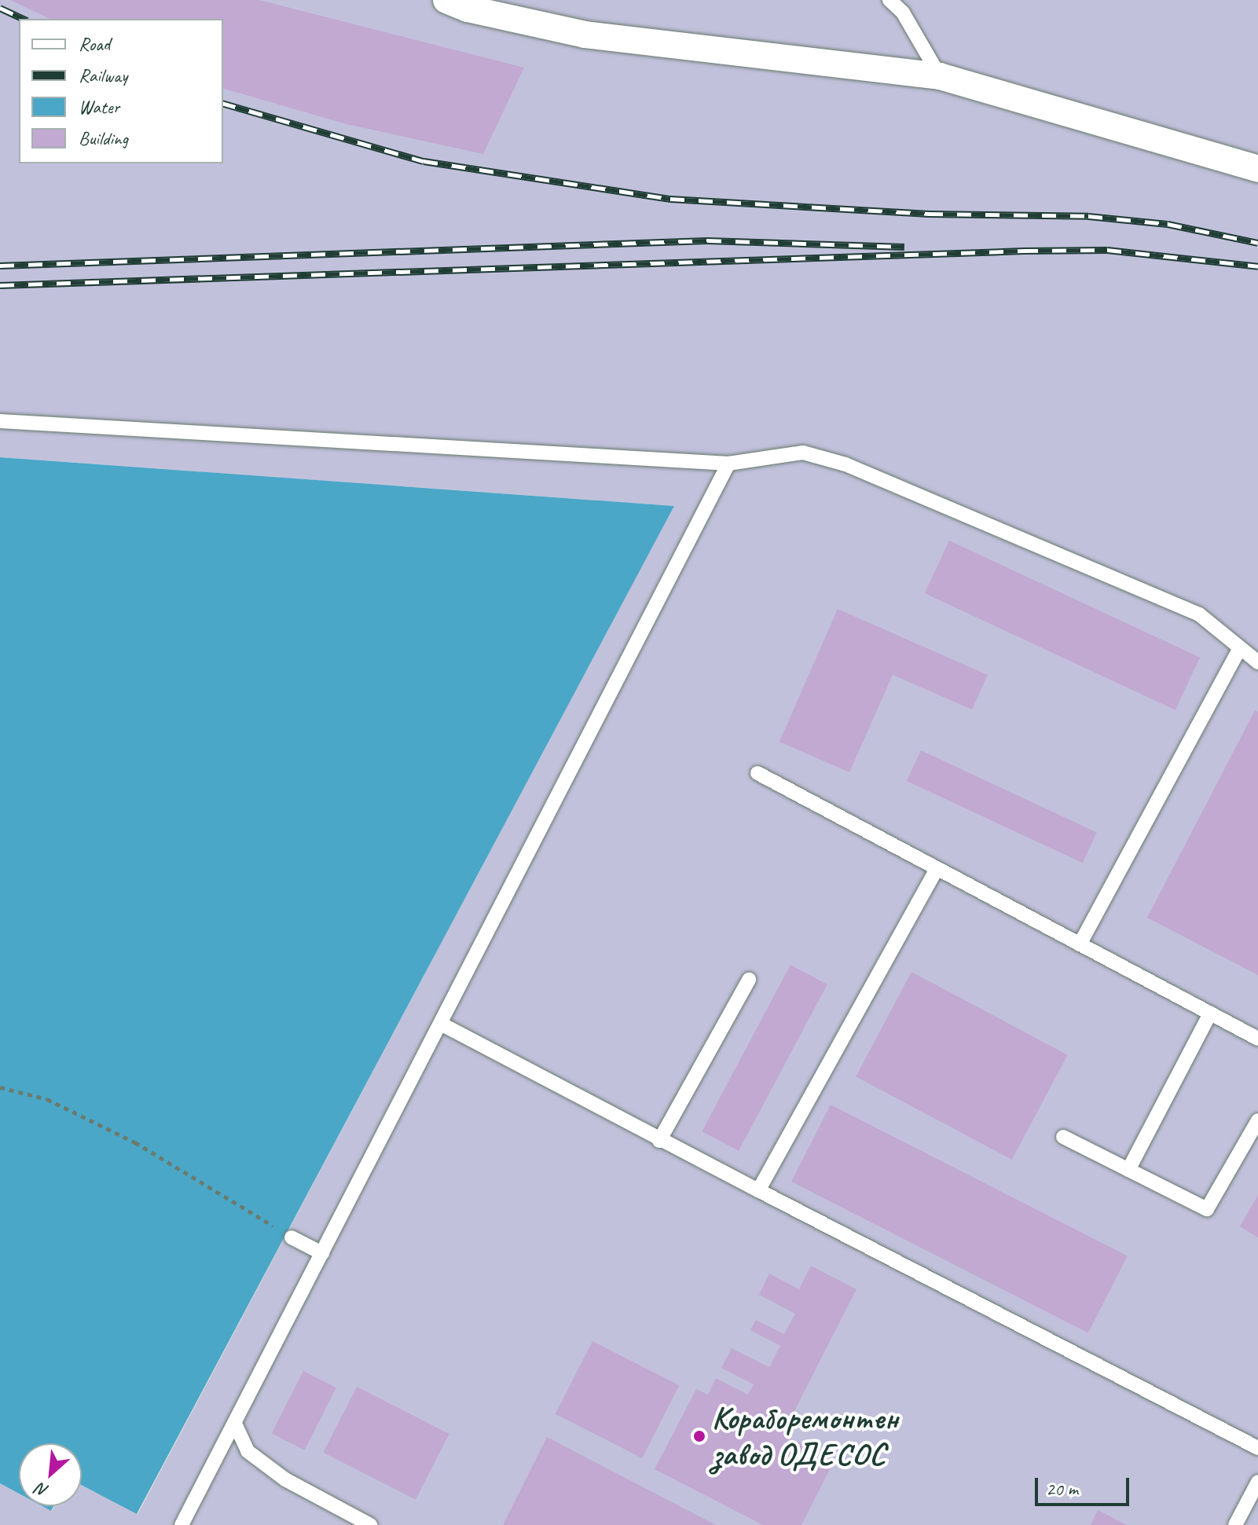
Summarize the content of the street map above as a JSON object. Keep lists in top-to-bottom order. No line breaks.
{"places":["Кораборемонтен завод ОДЕСОС"],"legend":["Road","Railway","Water","Building"],"scale_bar":"20 m","north":"bottom left"}
